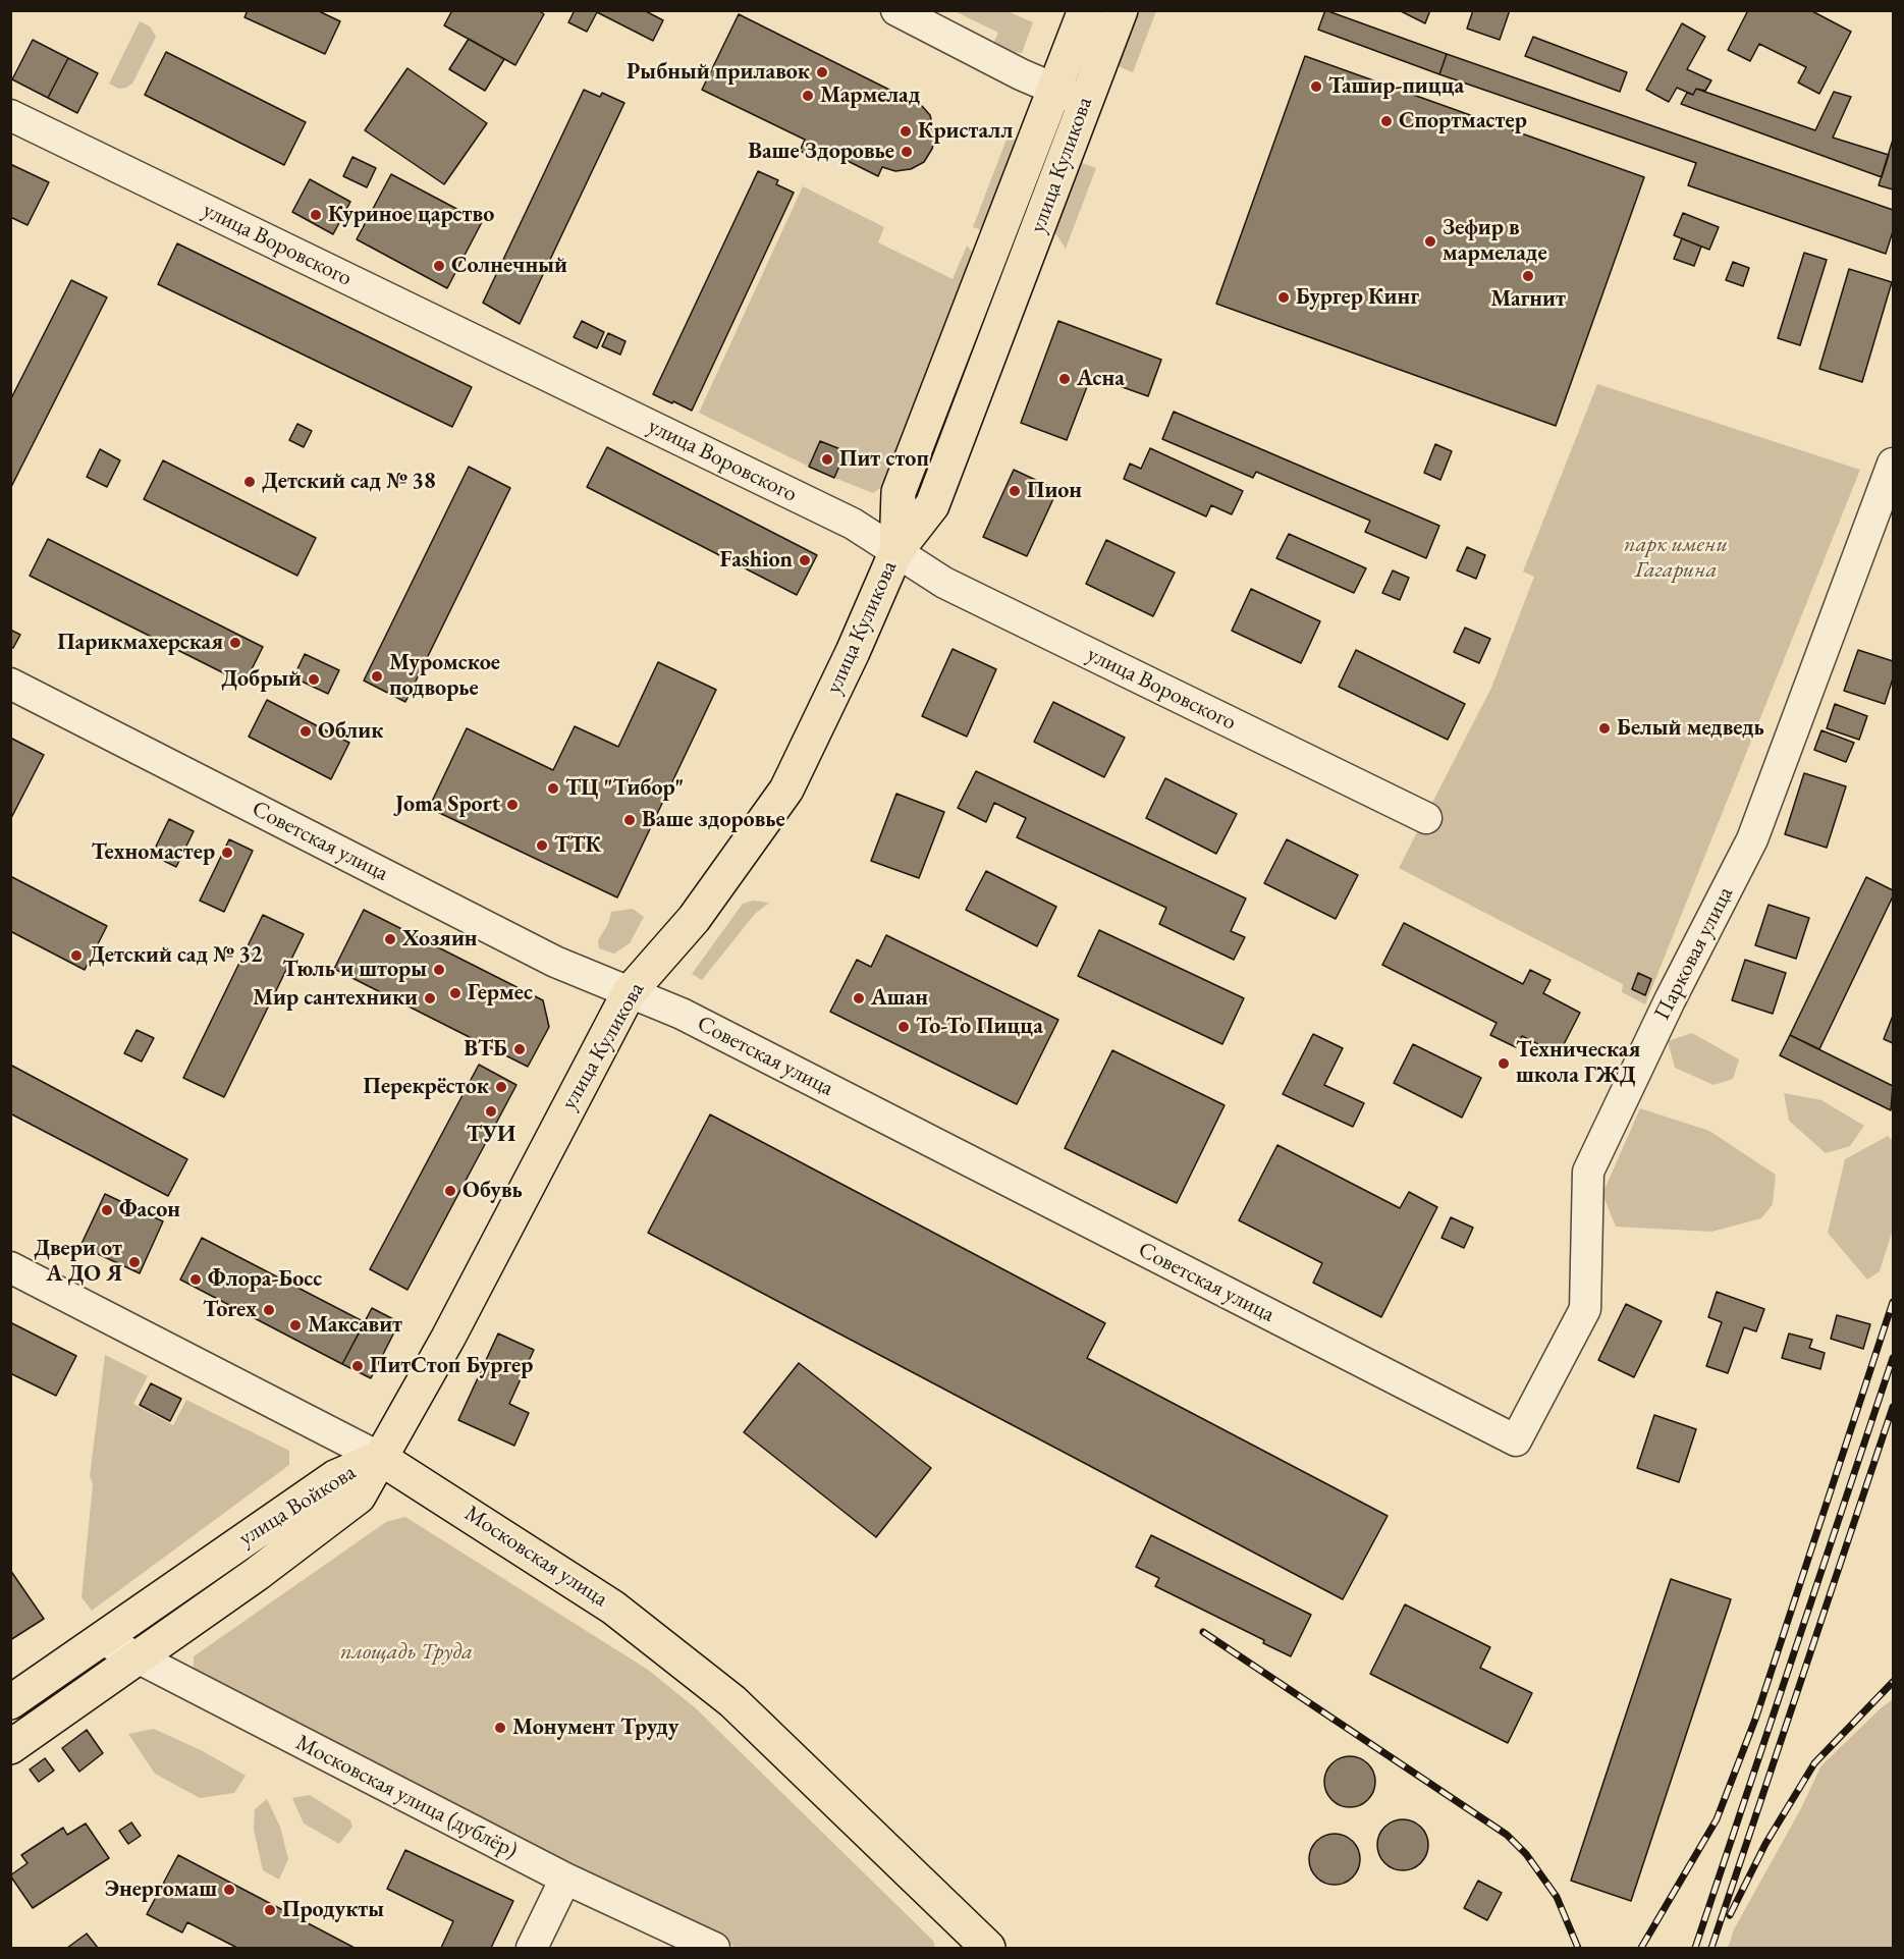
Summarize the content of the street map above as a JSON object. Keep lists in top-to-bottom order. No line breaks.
{"streets":{"main road":["улица Куликова","улица Войкова","Московская улица"],"street":["улица Воровского","Советская улица","Парковая улица","Московская улица (дублёр)"]},"crossings":[["улица Куликова","улица Воровского"],["улица Куликова","Советская улица"],["улица Куликова","улица Войкова"],["улица Куликова","Московская улица"],["Советская улица","Парковая улица"],["улица Войкова","Московская улица"],["улица Войкова","Московская улица (дублёр)"]],"parks":["парк имени Гагарина","площадь Труда"],"places":["Рыбный прилавок","Ташир-пицца","Мармелад","Спортмастер","Кристалл","Ваше Здоровье","Куриное царство","Зефир в мармеладе","Солнечный","Магнит","Бургер Кинг","Асна","Пит стоп","Детский сад № 38","Пион","Fashion","Парикмахерская","Муромское подворье","Добрый","Белый медведь","Облик","ТЦ \"Тибор\"","Joma Sport","Ваше здоровье","ТТК","Техномастер","Хозяин","Детский сад № 32","Тюль и шторы","Гермес","Мир сантехники","Ашан","То-То Пицца","ВТБ","Техническая школа ГЖД","Перекрёсток","ТУИ","Обувь","Фасон","Двери от А ДО Я","Флора-Босс","Torex","Максавит","ПитСтоп Бургер","Монумент Труду","Энергомаш","Продукты"]}
